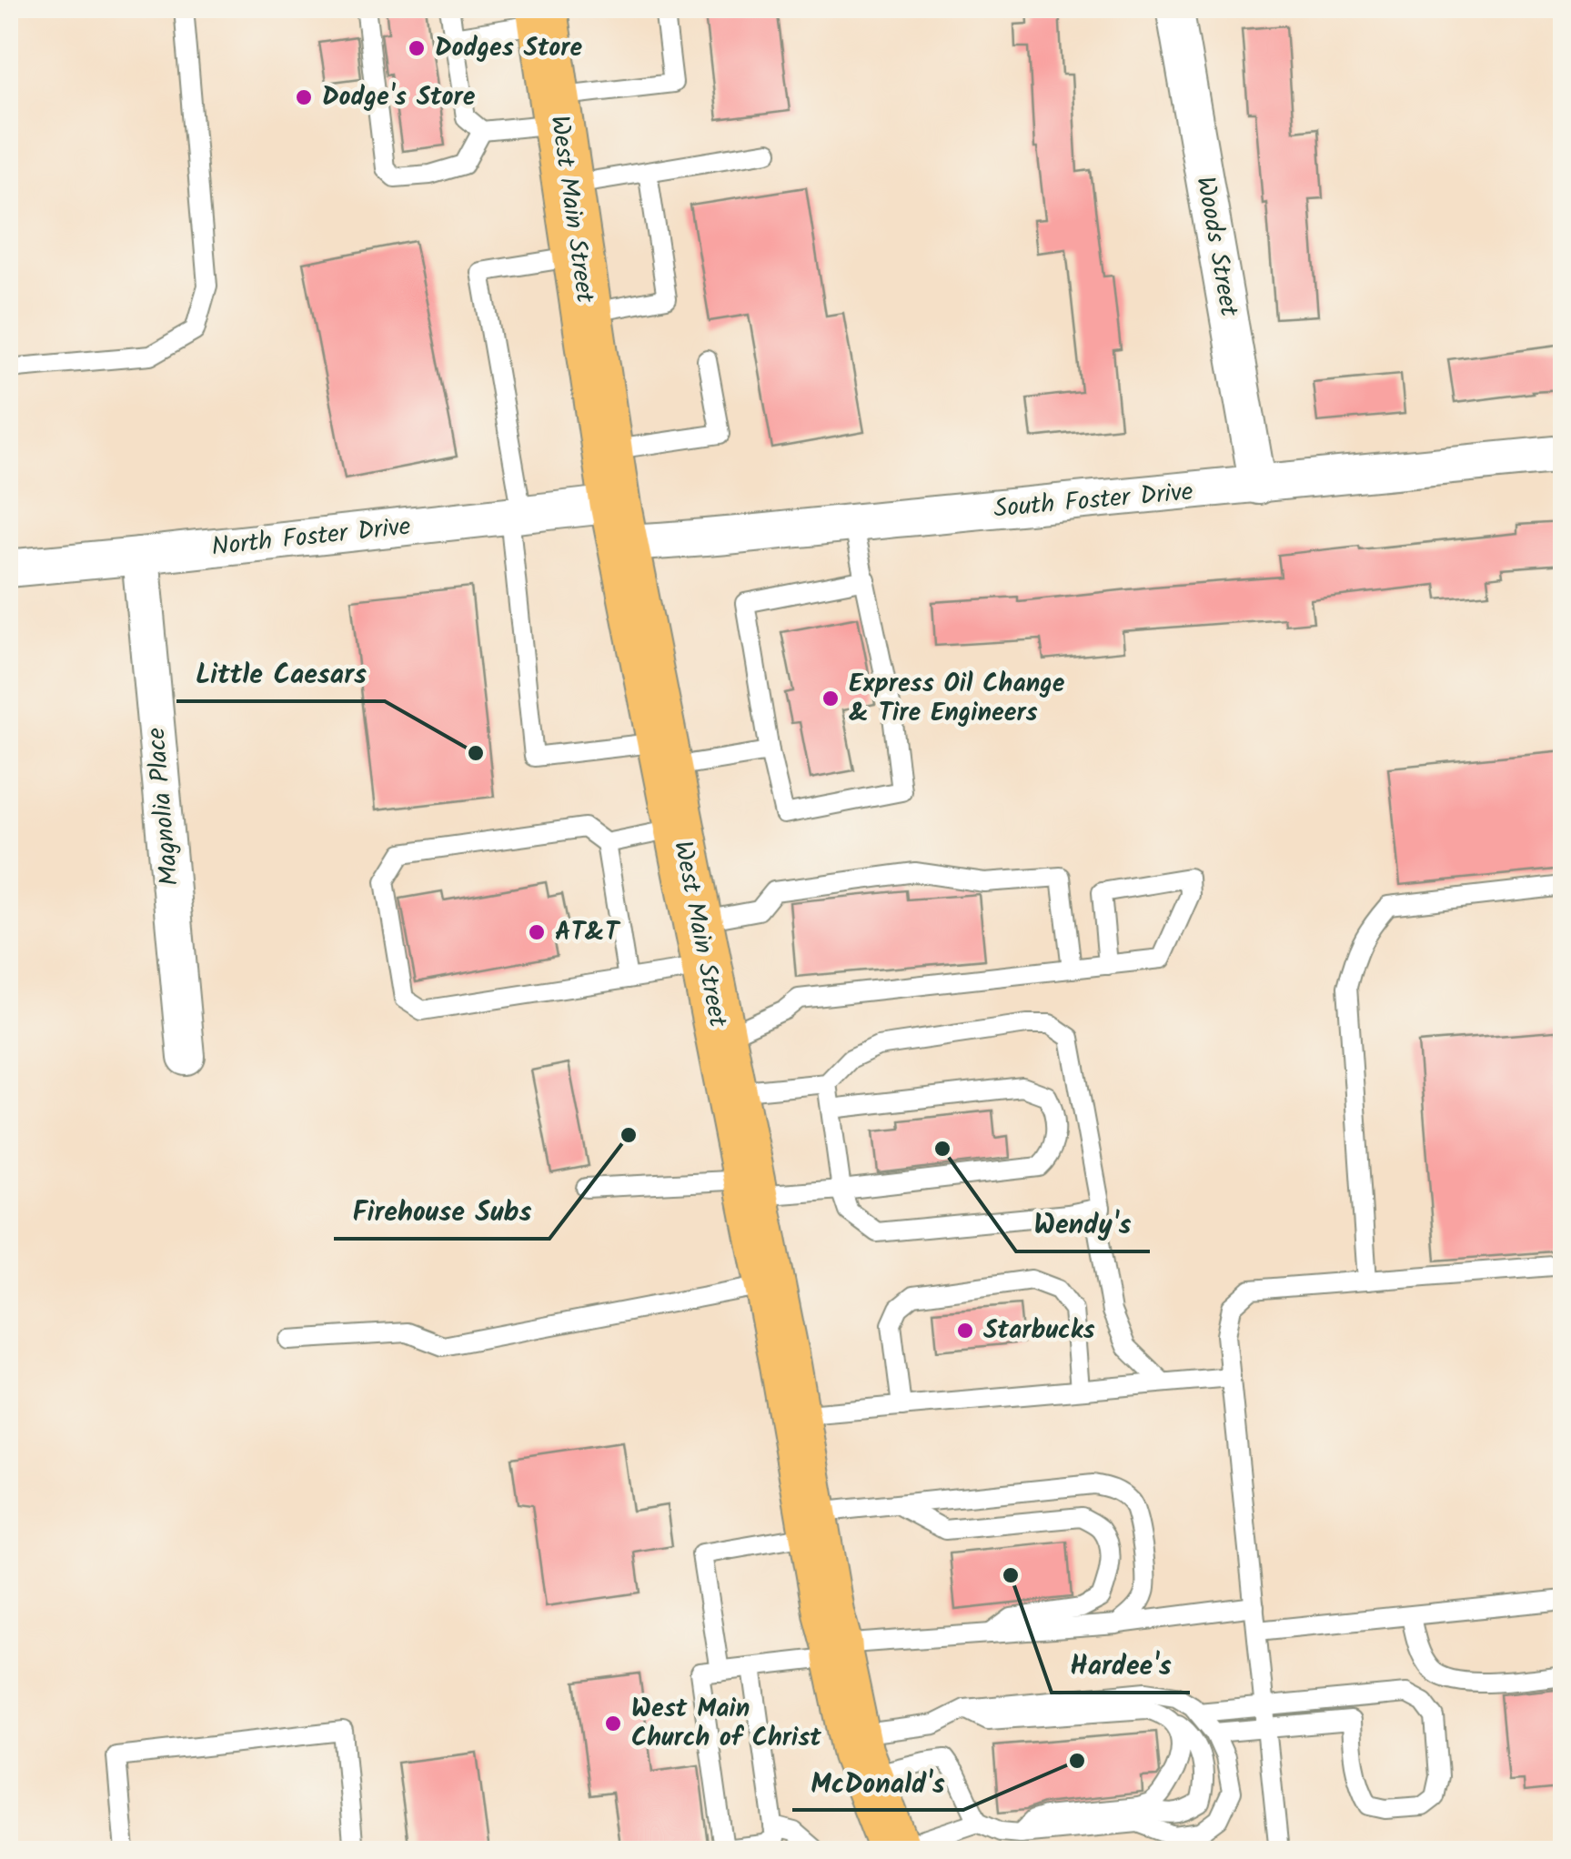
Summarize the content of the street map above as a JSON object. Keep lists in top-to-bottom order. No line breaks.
{"streets":{"main road":["West Main Street"],"street":["Woods Street","South Foster Drive","North Foster Drive","Magnolia Place"]},"crossings":[["West Main Street","South Foster Drive"],["West Main Street","North Foster Drive"],["Woods Street","South Foster Drive"],["South Foster Drive","North Foster Drive"],["North Foster Drive","Magnolia Place"]],"places":["Dodges Store","Dodge's Store","Express Oil Change & Tire Engineers","Little Caesars","AT&T","Firehouse Subs","Wendy's","Starbucks","Hardee's","West Main Church of Christ","McDonald's"]}
